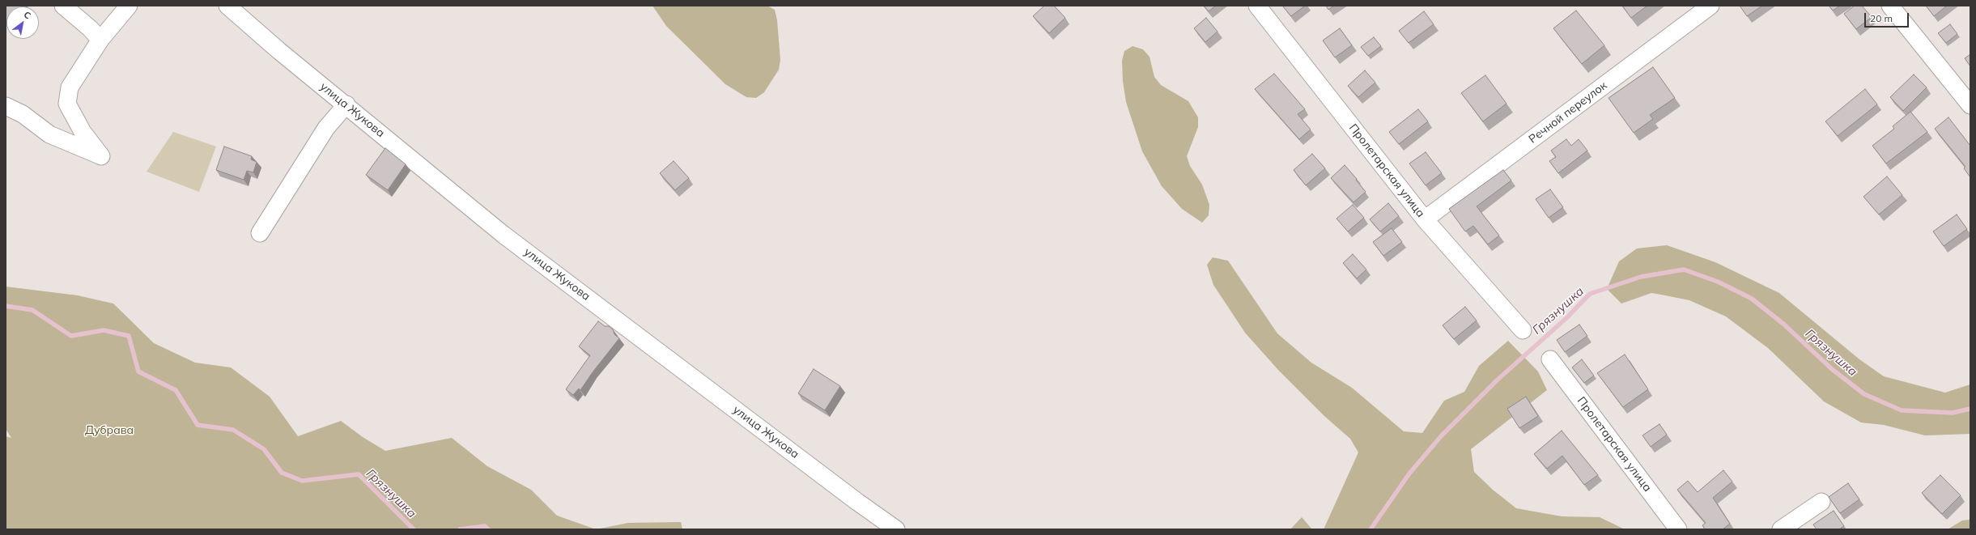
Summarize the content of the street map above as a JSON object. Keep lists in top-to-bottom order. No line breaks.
{"streets":{"street":["улица Жукова","Речной переулок","Пролетарская улица"]},"crossings":[["Речной переулок","Пролетарская улица"]],"water":["Грязнушка"],"parks":["Дубрава"],"scale_bar":"20 m","north":"top right"}
